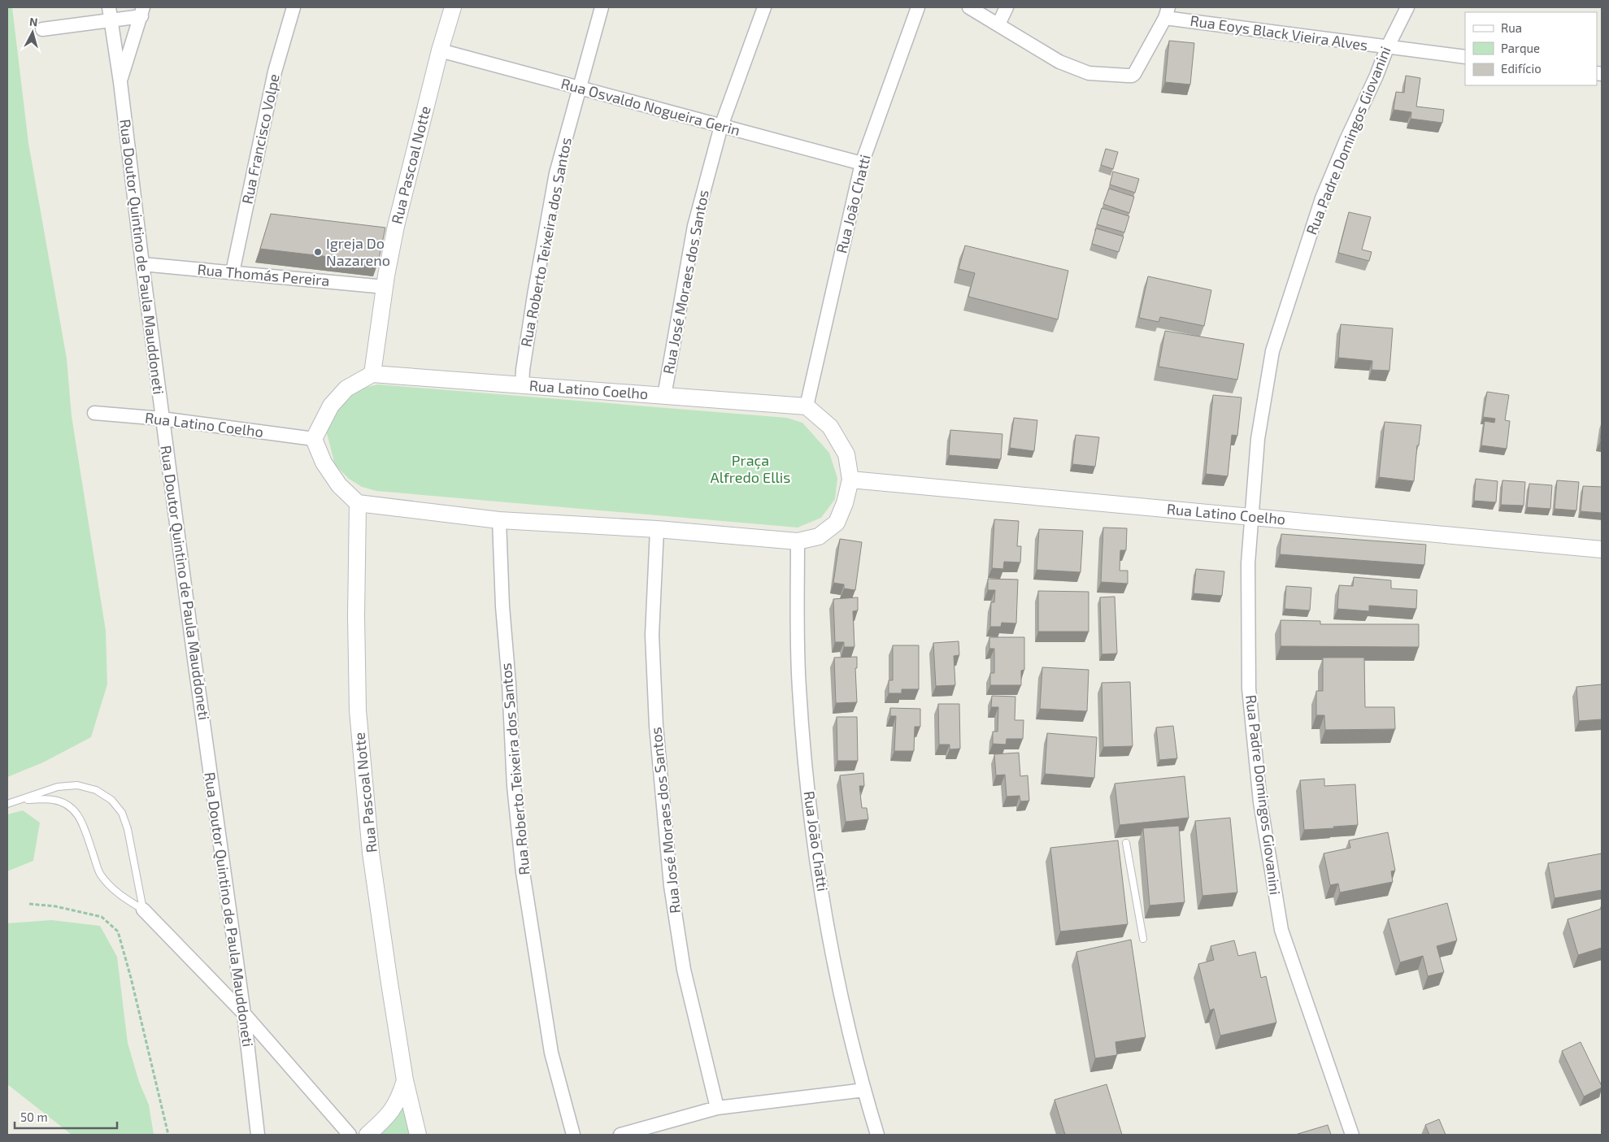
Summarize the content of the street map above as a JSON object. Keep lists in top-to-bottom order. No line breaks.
{"streets":{"street":["Rua Eoys Black Vieira Alves","Rua Osvaldo Nogueira Gerin","Rua Francisco Volpe","Rua Padre Domingos Giovanini","Rua Pascoal Notte","Rua João Chatti","Rua Roberto Teixeira dos Santos","Rua Doutor Quintino de Paula Mauddoneti","Rua Thomás Pereira","Rua José Moraes dos Santos","Rua Latino Coelho"]},"crossings":[["Rua Eoys Black Vieira Alves","Rua Padre Domingos Giovanini"],["Rua Osvaldo Nogueira Gerin","Rua Pascoal Notte"],["Rua Osvaldo Nogueira Gerin","Rua João Chatti"],["Rua Osvaldo Nogueira Gerin","Rua Roberto Teixeira dos Santos"],["Rua Osvaldo Nogueira Gerin","Rua José Moraes dos Santos"],["Rua Francisco Volpe","Rua Thomás Pereira"],["Rua Padre Domingos Giovanini","Rua Latino Coelho"],["Rua Pascoal Notte","Rua Thomás Pereira"],["Rua Pascoal Notte","Rua Latino Coelho"],["Rua João Chatti","Rua Latino Coelho"],["Rua Roberto Teixeira dos Santos","Rua Latino Coelho"],["Rua Doutor Quintino de Paula Mauddoneti","Rua Thomás Pereira"],["Rua Doutor Quintino de Paula Mauddoneti","Rua Latino Coelho"],["Rua José Moraes dos Santos","Rua Latino Coelho"]],"parks":["Praça Alfredo Ellis"],"places":["Igreja Do Nazareno"],"legend":["Rua","Parque","Edifício"],"scale_bar":"50 m","north":"top"}
